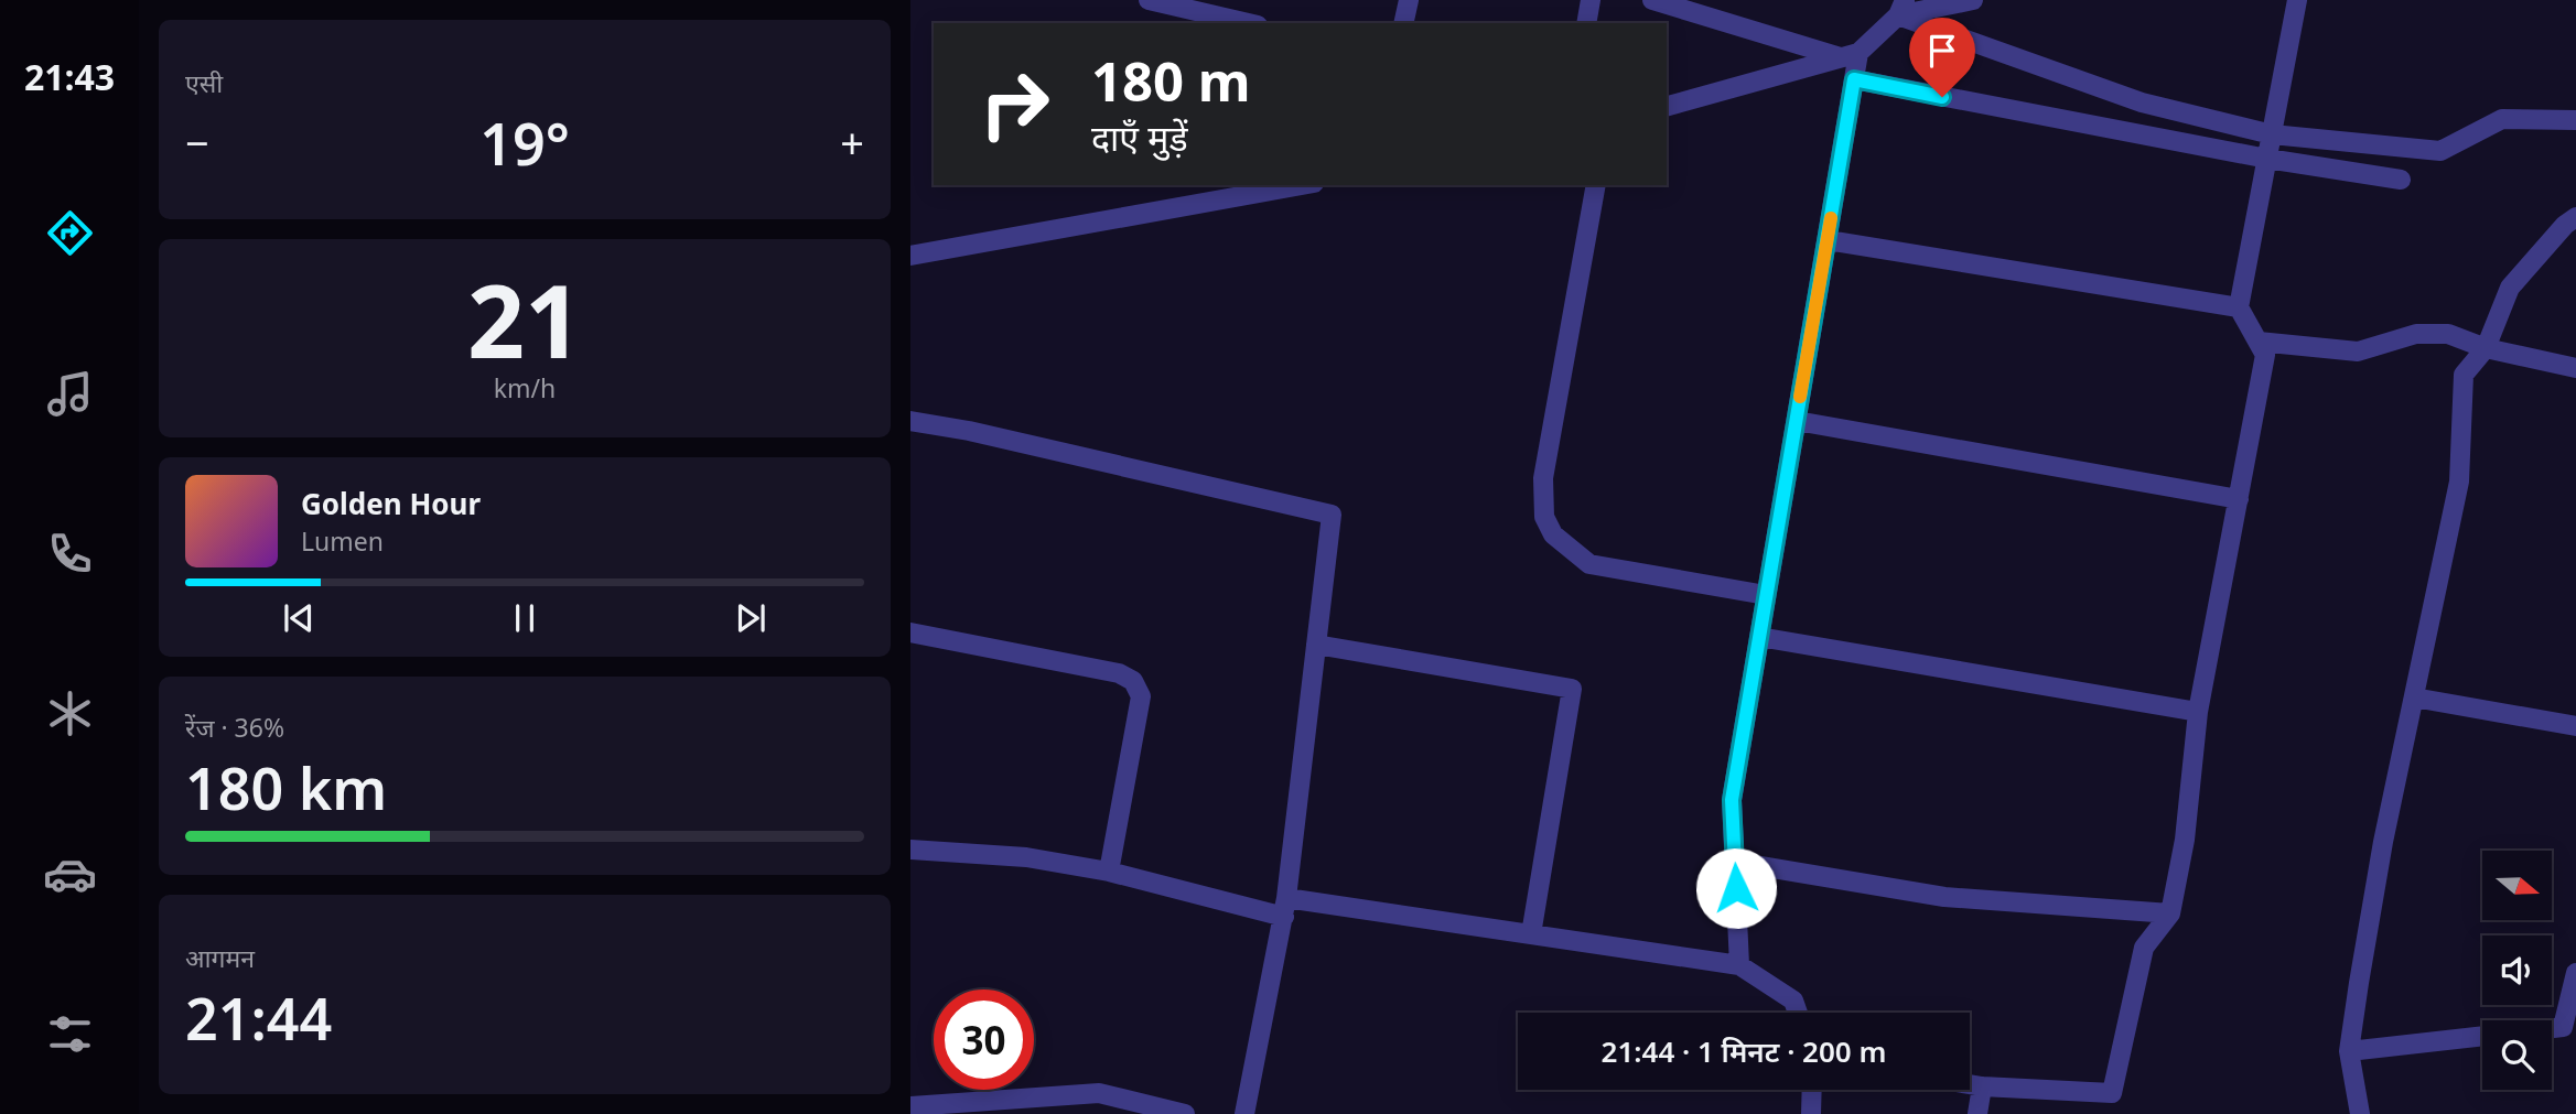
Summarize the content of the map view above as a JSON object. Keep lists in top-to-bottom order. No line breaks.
{"north":"right","page":{"tabs":"21:43","tile":["एसी",["21","km/h"],["रेंज · 36%","180 km"],["आगमन","21:44"]],"turn":["180 m","दाएँ मुड़ें"],"heat":["−","19°","+"],"song":["Golden Hour","Lumen"],"limit":"30","trip":"21:44 · 1 मिनट · 200 m"}}
